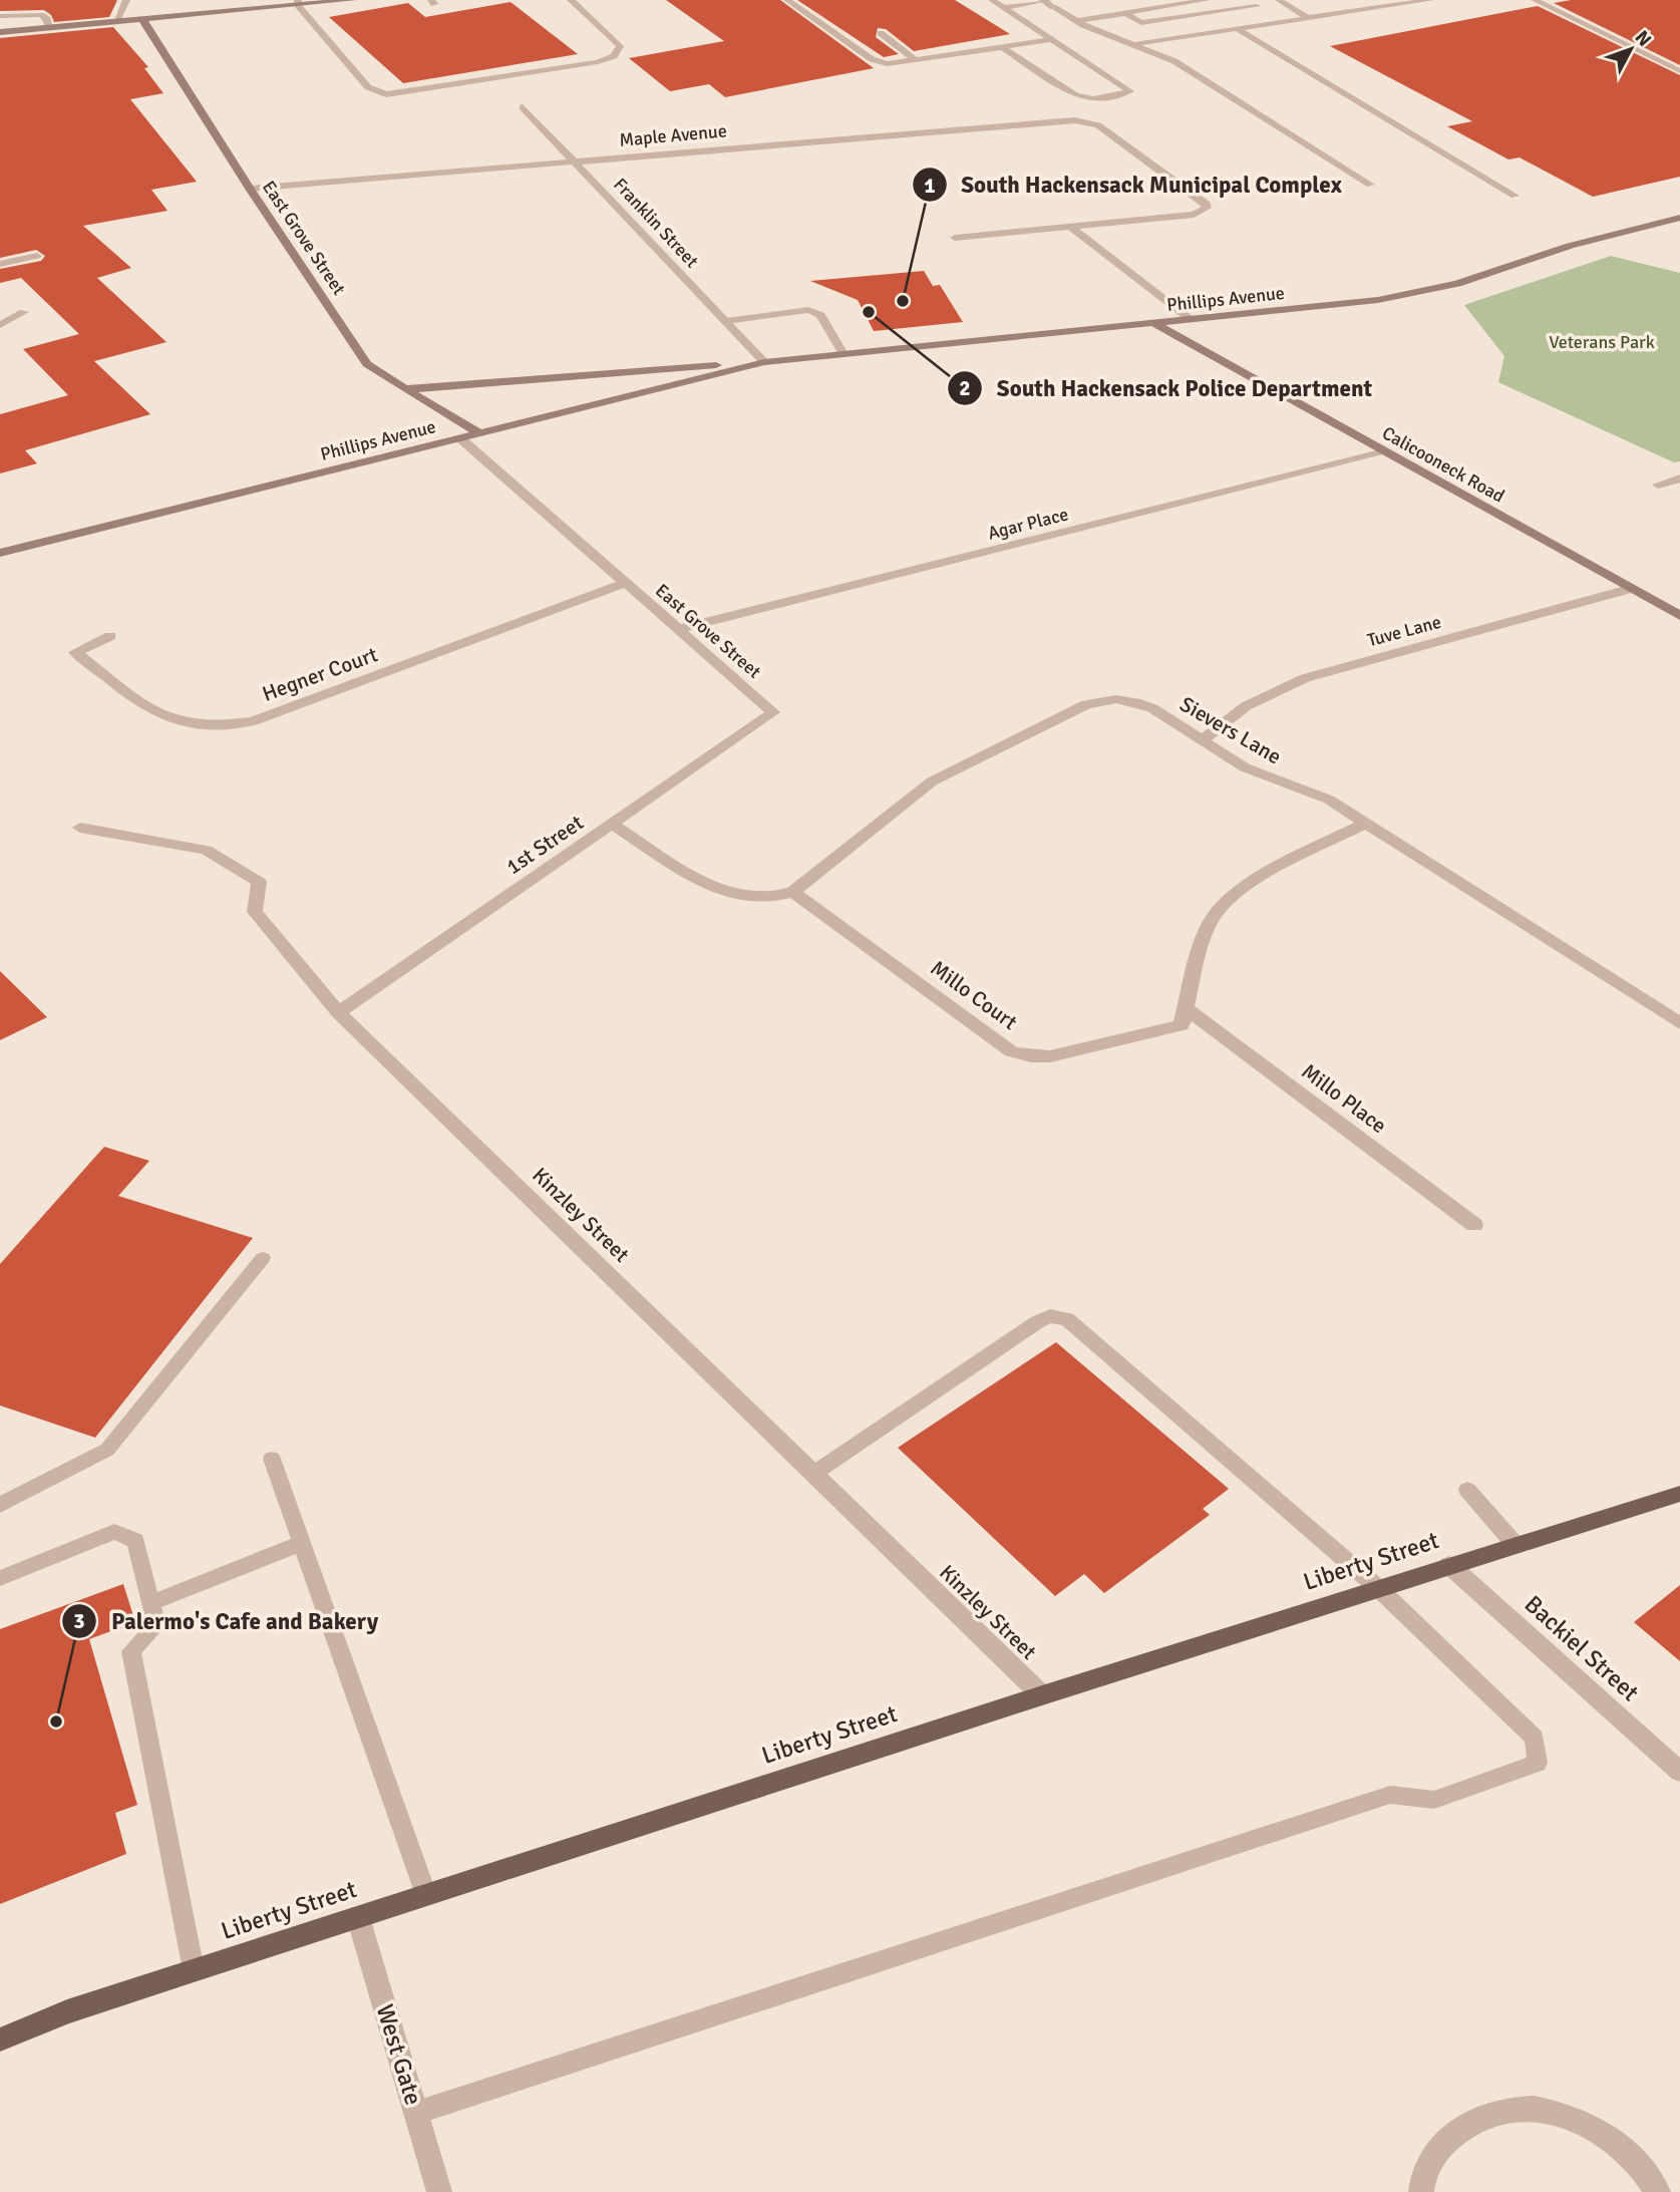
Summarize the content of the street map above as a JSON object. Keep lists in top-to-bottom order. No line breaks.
{"streets":{"main road":["Liberty Street"],"street":["Maple Avenue","Franklin Street","East Grove Street","Phillips Avenue","Calicooneck Road","Agar Place","Tuve Lane","Hegner Court","Sievers Lane","1st Street","Millo Court","Millo Place","Kinzley Street","Backiel Street","West Gate"]},"crossings":[["Maple Avenue","Franklin Street"],["Maple Avenue","East Grove Street"],["Franklin Street","Phillips Avenue"],["East Grove Street","Phillips Avenue"],["East Grove Street","Agar Place"],["East Grove Street","Hegner Court"],["East Grove Street","1st Street"],["Phillips Avenue","Calicooneck Road"],["Calicooneck Road","Agar Place"],["Calicooneck Road","Tuve Lane"],["Tuve Lane","Sievers Lane"],["Sievers Lane","Millo Court"],["1st Street","Kinzley Street"],["Millo Court","Millo Place"],["Kinzley Street","Liberty Street"],["Liberty Street","Backiel Street"],["Liberty Street","West Gate"]],"parks":["Veterans Park"],"places":["South Hackensack Municipal Complex","South Hackensack Police Department","Palermo's Cafe and Bakery"],"north":"top right"}
